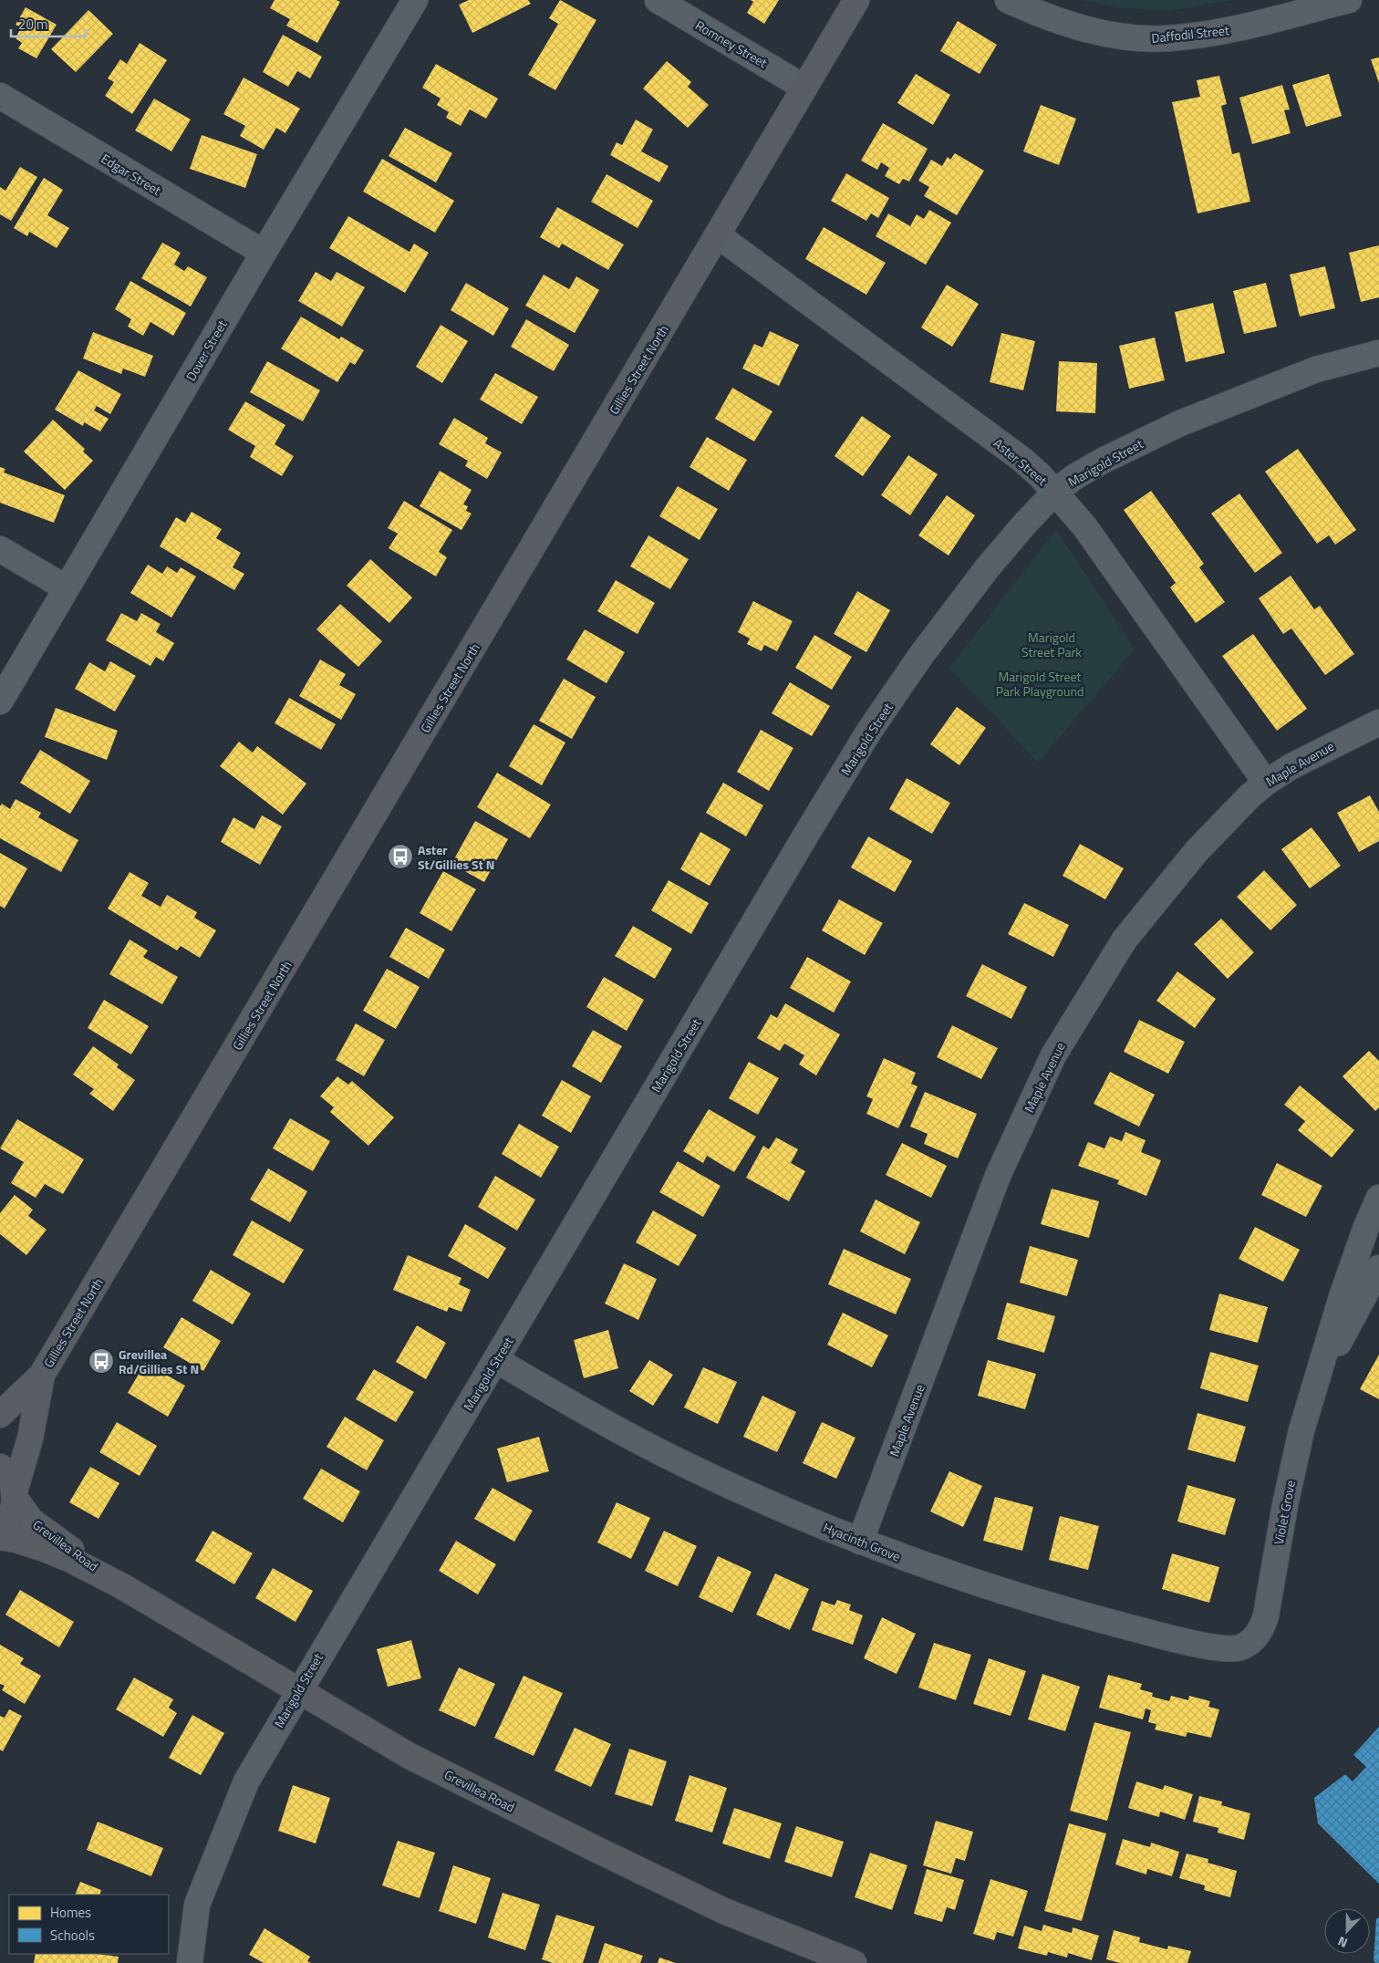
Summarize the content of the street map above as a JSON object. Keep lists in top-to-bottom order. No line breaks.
{"streets":{"main road":["Gillies Street North","Grevillea Road"],"street":["Daffodil Street","Romney Street","Edgar Street","Dover Street","Aster Street","Marigold Street","Maple Avenue","Violet Grove","Hyacinth Grove"]},"crossings":[["Romney Street","Gillies Street North"],["Edgar Street","Dover Street"],["Gillies Street North","Aster Street"],["Gillies Street North","Grevillea Road"],["Aster Street","Marigold Street"],["Aster Street","Maple Avenue"],["Marigold Street","Hyacinth Grove"],["Marigold Street","Grevillea Road"],["Maple Avenue","Hyacinth Grove"],["Violet Grove","Hyacinth Grove"]],"parks":["Marigold Street Park","Marigold Street Park Playground"],"places":{"bus stop":["Aster St/Gillies St N","Grevillea Rd/Gillies St N"]},"legend":["Homes","Schools"],"scale_bar":"20 m","north":"bottom"}
